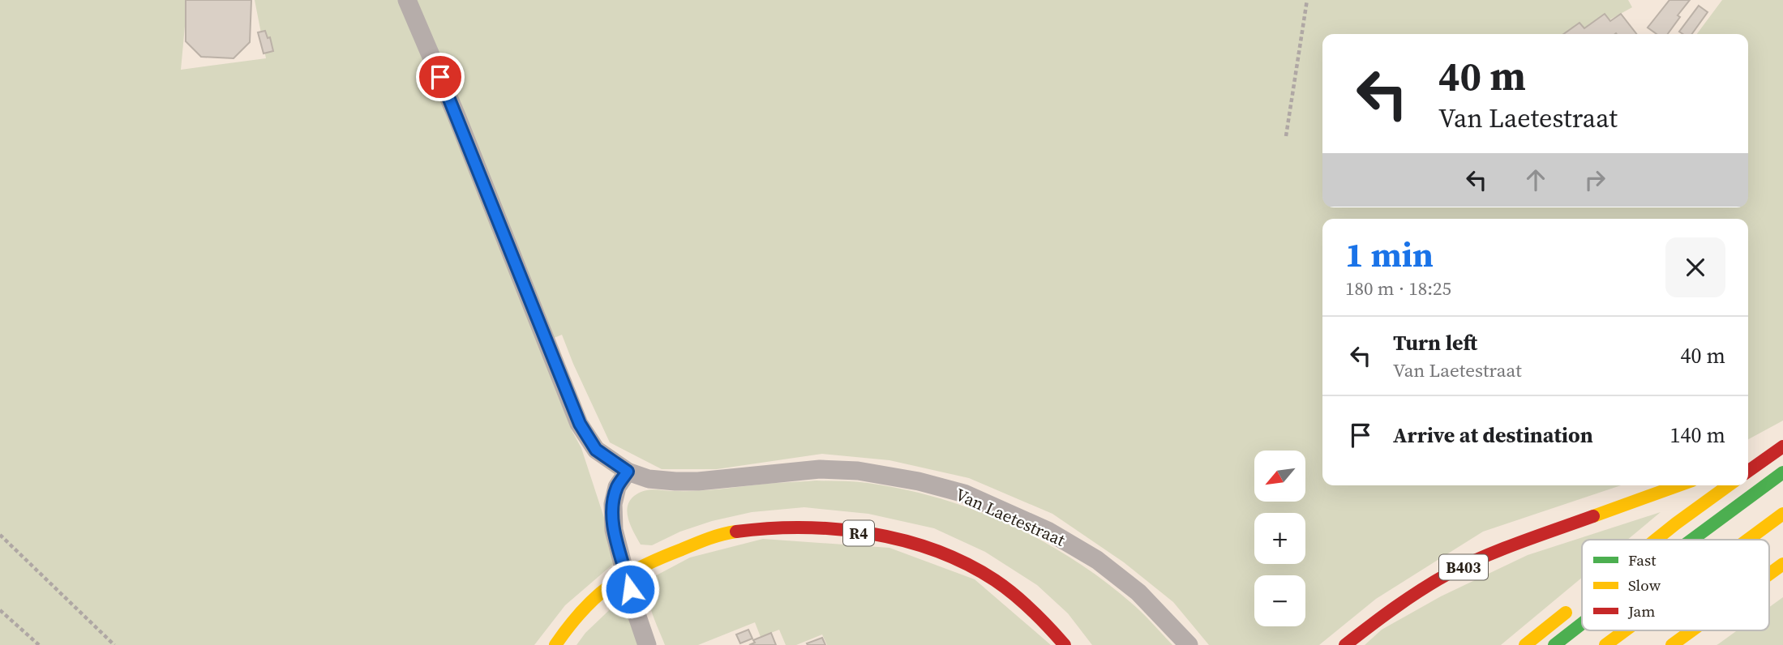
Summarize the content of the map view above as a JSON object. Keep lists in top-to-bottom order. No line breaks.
{"streets":{"highway":["R4","B403"],"street":["Van Laetestraat"]},"legend":["Fast","Slow","Jam"],"north":"bottom left","page":{"turn":["40 m","Van Laetestraat"],"heading":["1 min","180 m · 18:25"],"list":[{"name":"Turn left","note":"Van Laetestraat","value":"40 m"},{"name":"Arrive at destination","value":"140 m"}],"map_buttons":["+","−"]}}
